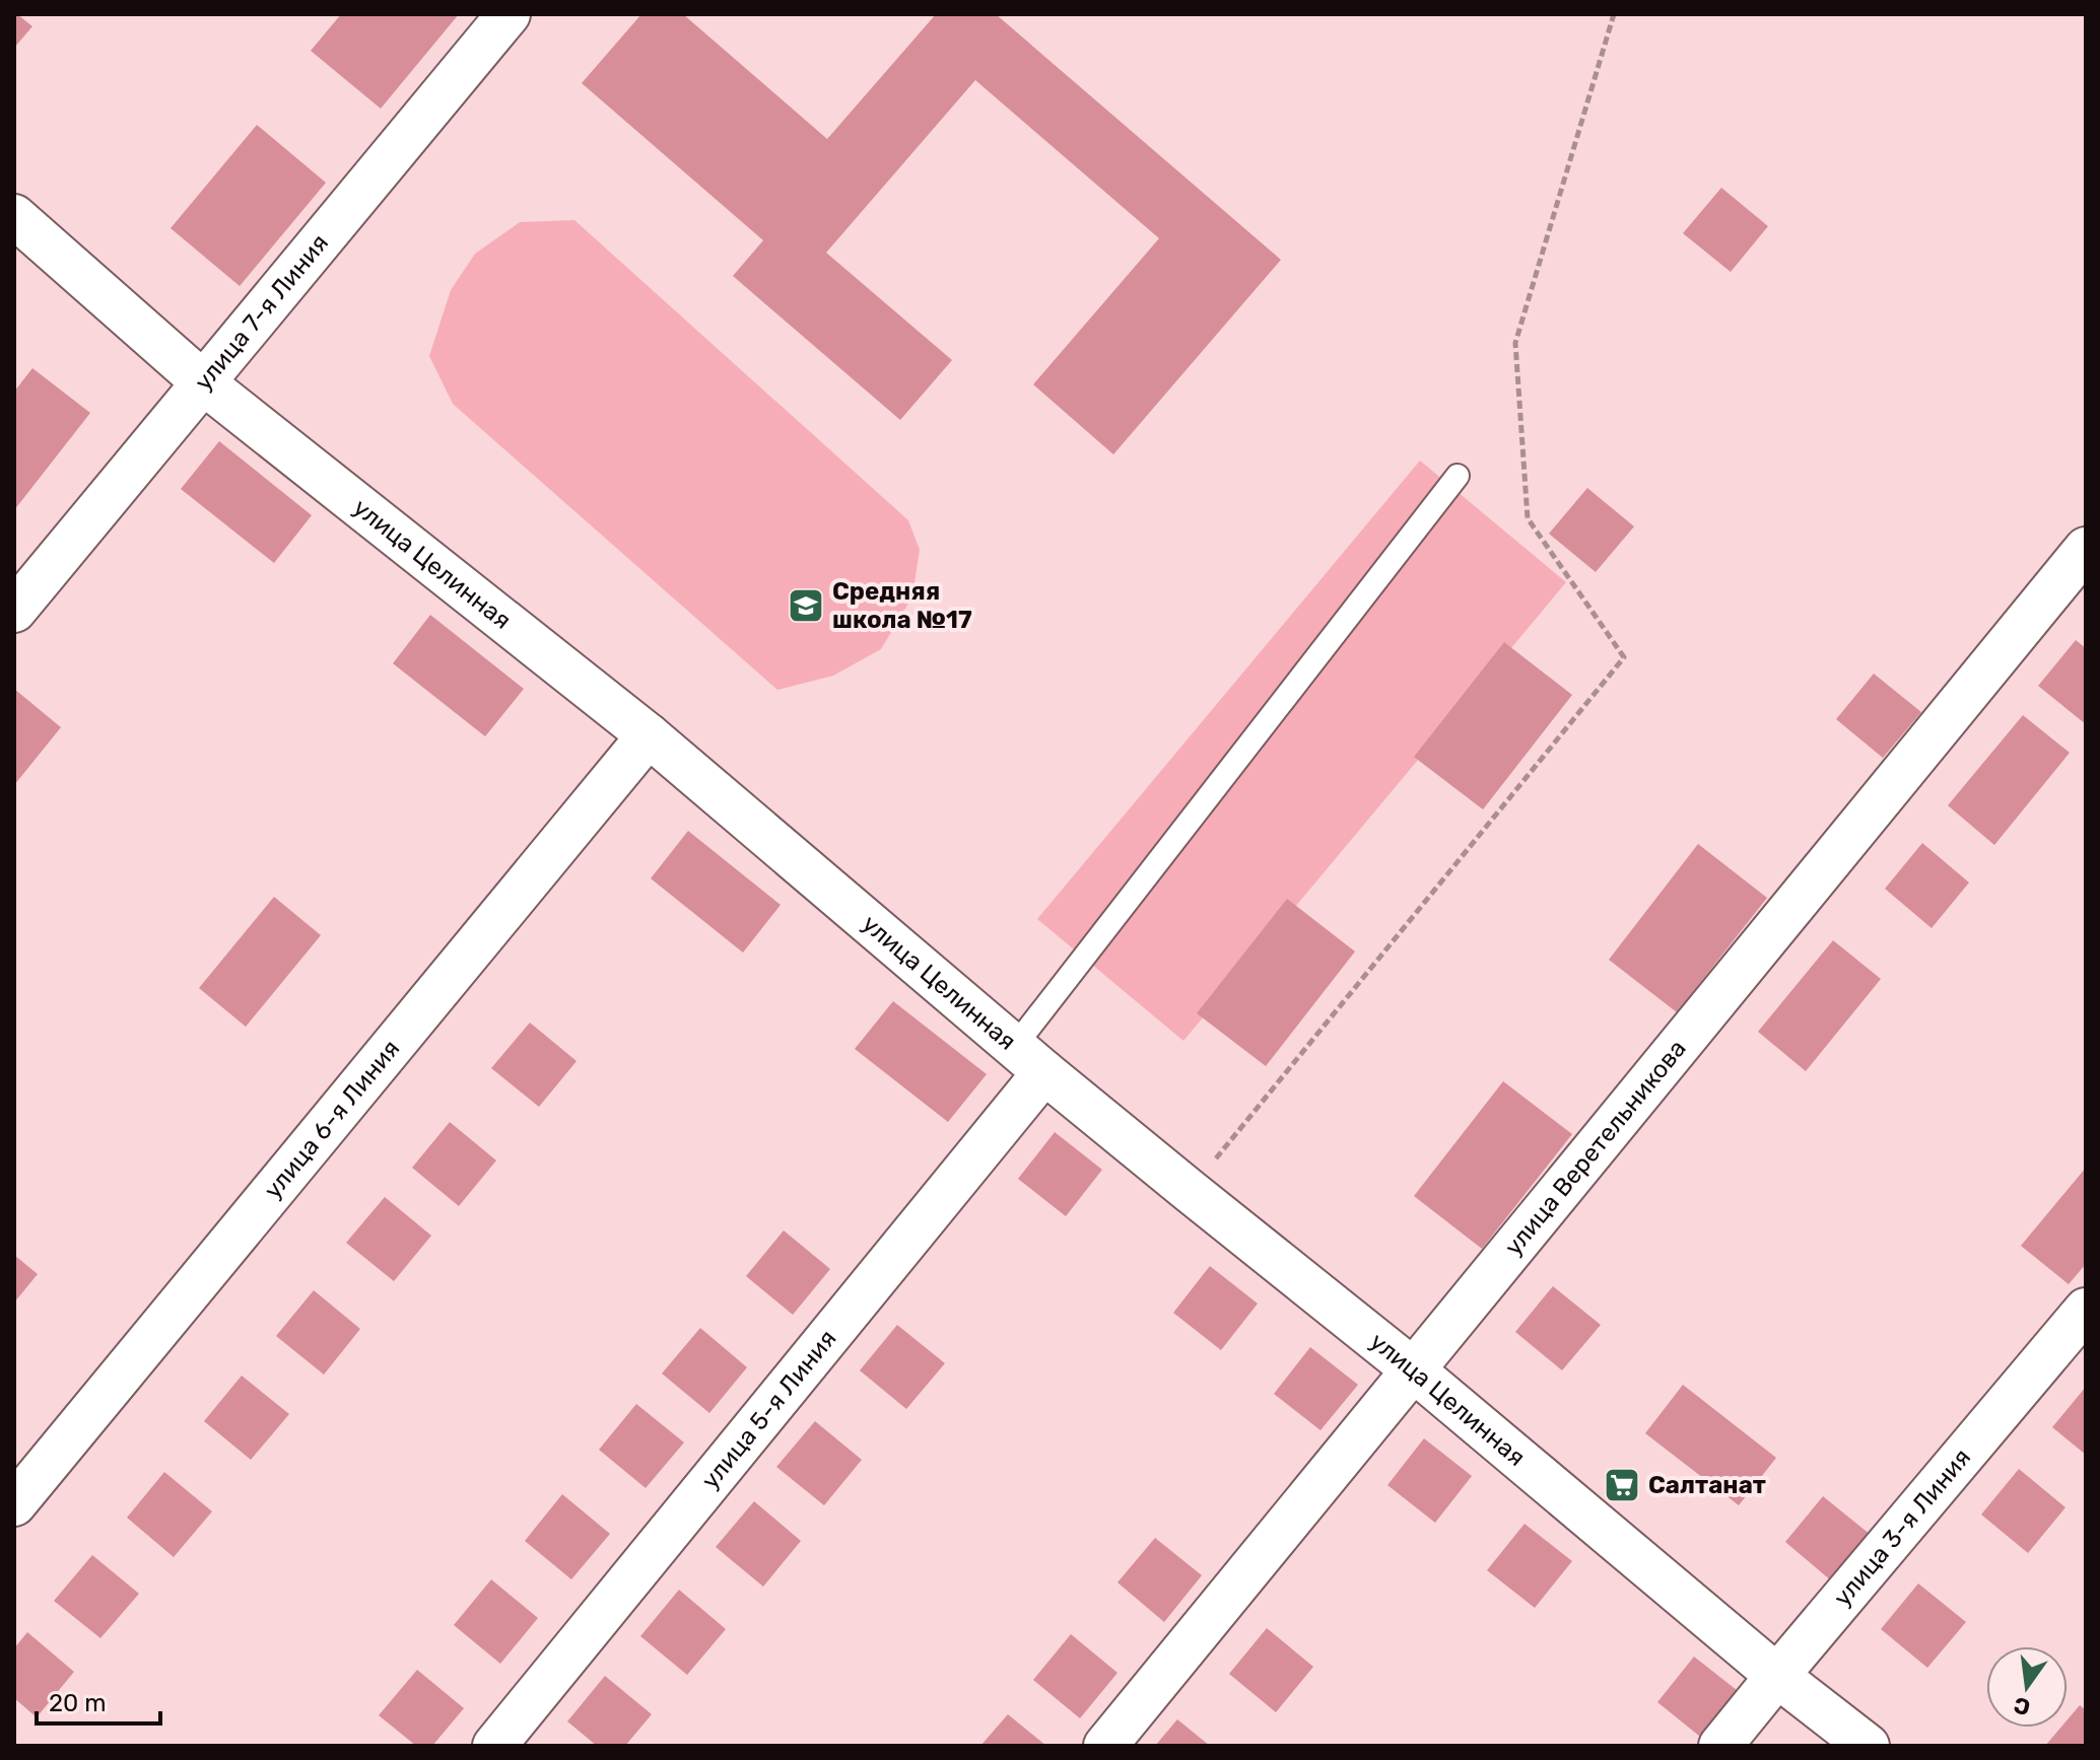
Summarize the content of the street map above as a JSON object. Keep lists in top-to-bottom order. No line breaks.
{"streets":{"street":["улица 7-я Линия","улица Целинная","улица 6-я Линия","улица Веретельникова","улица 5-я Линия","улица 3-я Линия"]},"crossings":[["улица 7-я Линия","улица Целинная"],["улица Целинная","улица 6-я Линия"],["улица Целинная","улица Веретельникова"],["улица Целинная","улица 5-я Линия"],["улица Целинная","улица 3-я Линия"]],"places":{"school or university":["Средняя школа №17"],"supermarket":["Салтанат"]},"scale_bar":"20 m","north":"bottom"}
